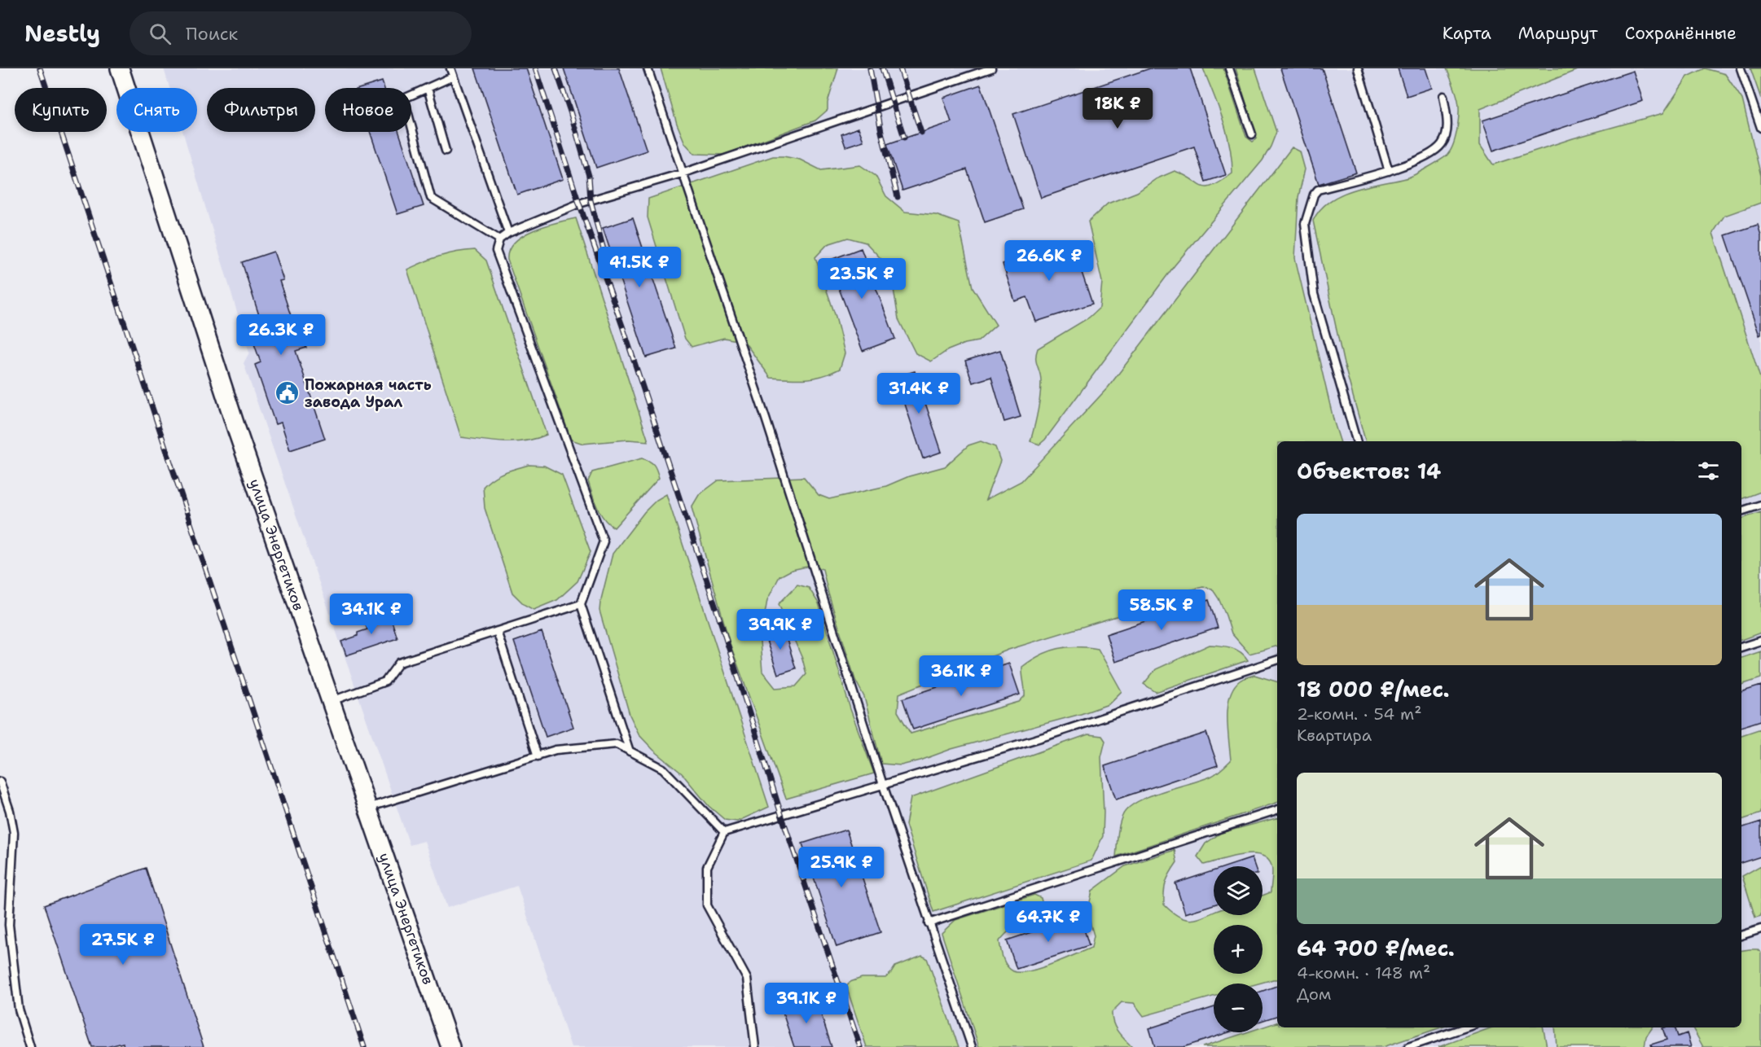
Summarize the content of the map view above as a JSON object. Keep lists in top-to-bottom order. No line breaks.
{"streets":{"street":["улица Энергетиков"]},"places":{"public building":["Пожарная часть завода Урал"]},"page":{"header":"Nestly","search":"Поиск","nav":["Карта","Маршрут","Сохранённые"],"price":["18K ₽","26.6K ₽","41.5K ₽","23.5K ₽","26.3K ₽","31.4K ₽","58.5K ₽","34.1K ₽","39.9K ₽","36.1K ₽","25.9K ₽","64.7K ₽","27.5K ₽","39.1K ₽"],"chip":["Купить","Снять","Фильтры","Новое"],"heading":"Объектов: 14","list":[{"name":"18 000 ₽/мес.","note":"2-комн. · 54 m² · Квартира"},{"name":"64 700 ₽/мес.","note":"4-комн. · 148 m² · Дом"}],"map_buttons":["+","−"]}}
